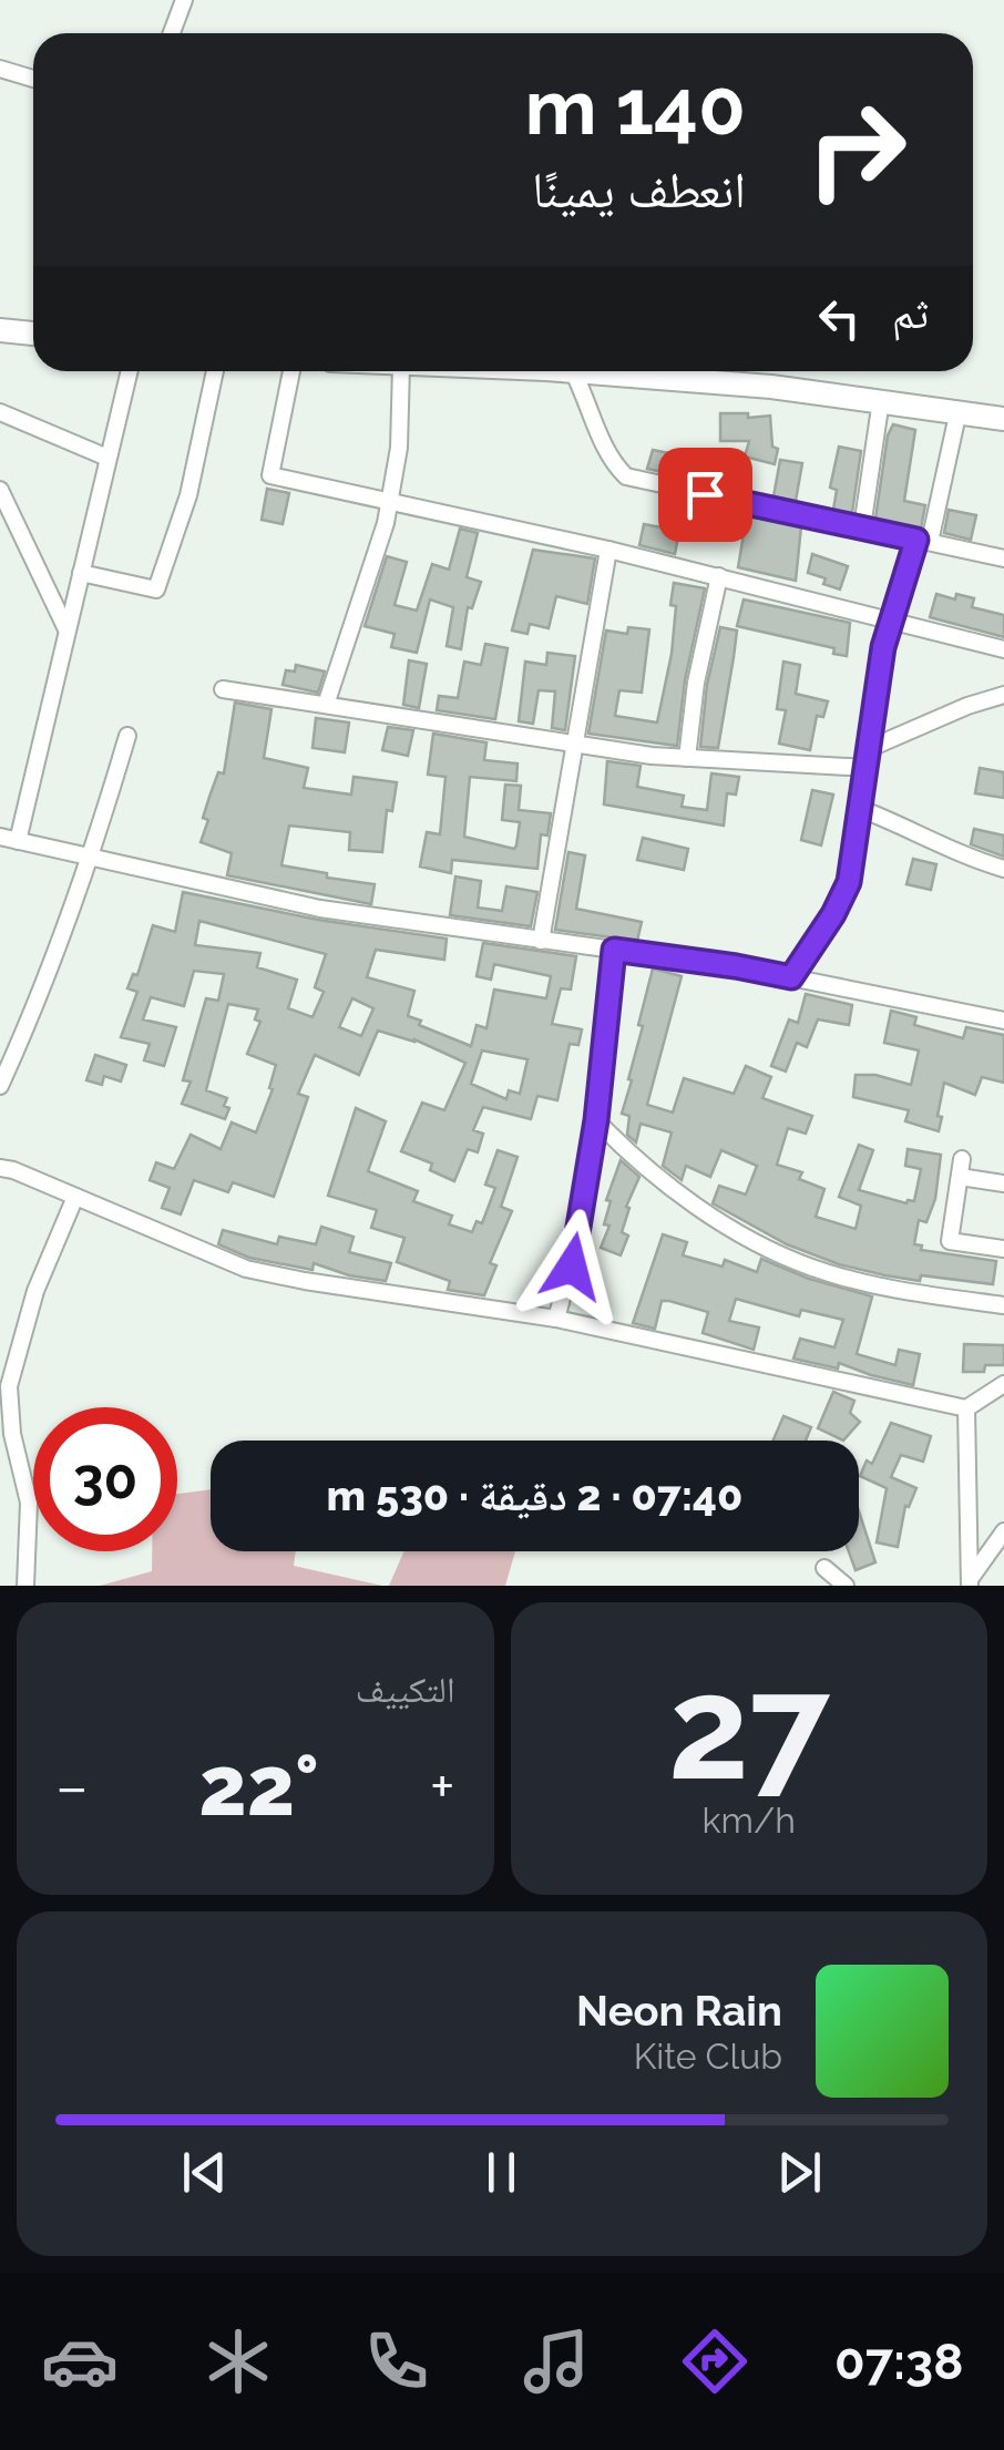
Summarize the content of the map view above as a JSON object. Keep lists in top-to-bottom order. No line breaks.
{"page":{"turn":["140 m","انعطف يمينًا"],"then":"ثم","limit":"30","trip":"07:40 · 2 دقيقة · 530 m","tile":[["27","km/h"],"التكييف"],"heat":["−","22°","+"],"song":["Neon Rain","Kite Club"],"tabs":"07:38"}}
